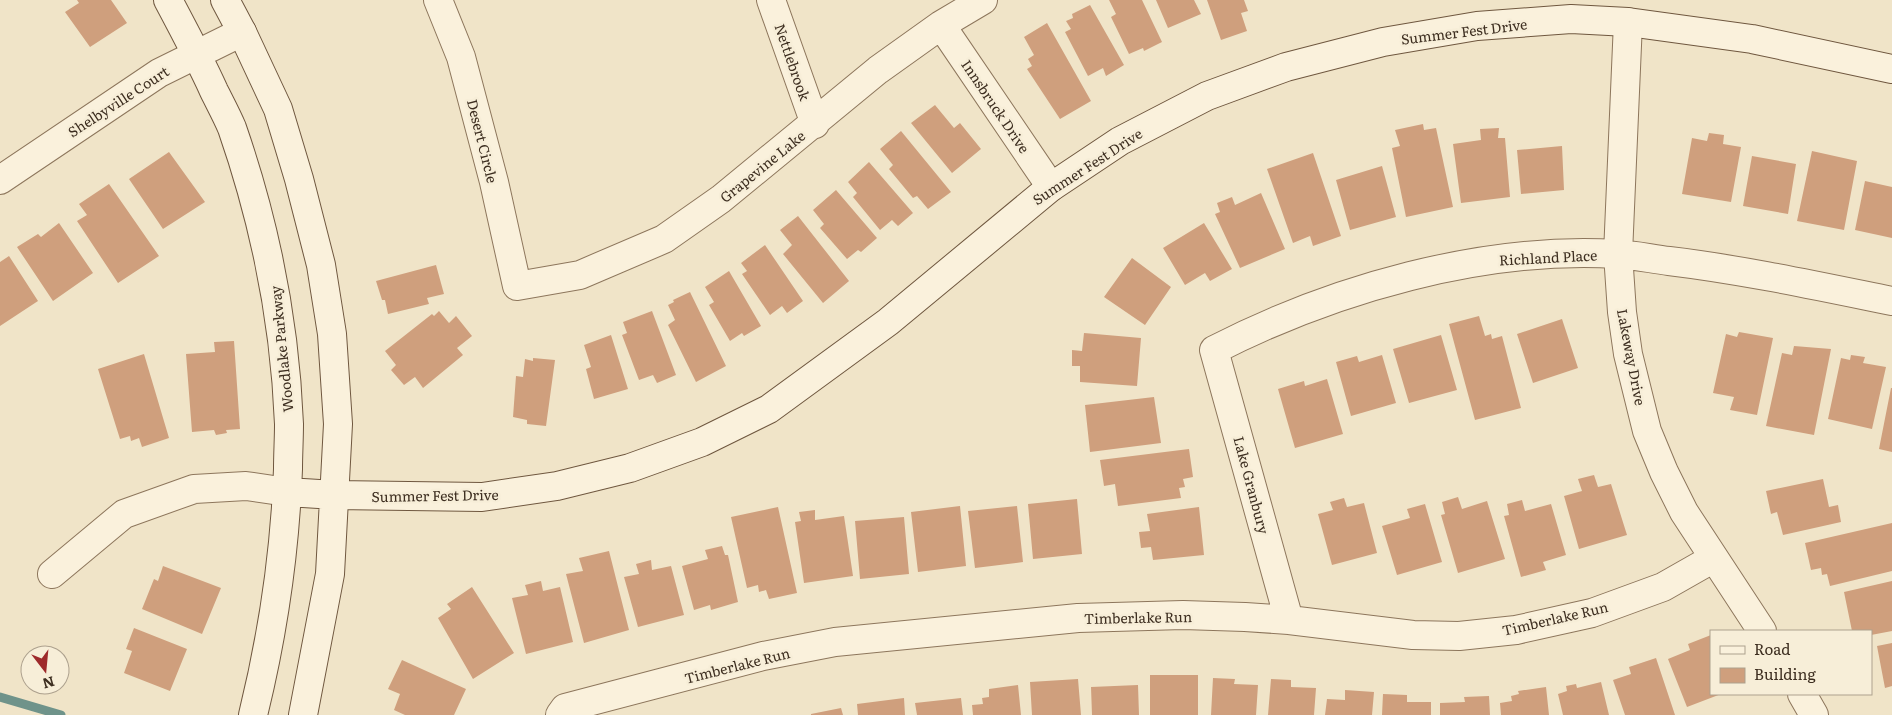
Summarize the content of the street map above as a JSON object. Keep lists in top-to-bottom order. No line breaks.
{"streets":{"street":["Summer Fest Drive","Nettlebrook","Shelbyville Court","Innsbruck Drive","Desert Circle","Grapevine Lake","Richland Place","Woodlake Parkway","Lakeway Drive","Lake Granbury","Timberlake Run"]},"crossings":[["Summer Fest Drive","Innsbruck Drive"],["Summer Fest Drive","Woodlake Parkway"],["Summer Fest Drive","Lakeway Drive"],["Nettlebrook","Grapevine Lake"],["Shelbyville Court","Woodlake Parkway"],["Innsbruck Drive","Grapevine Lake"],["Desert Circle","Grapevine Lake"],["Richland Place","Lakeway Drive"],["Richland Place","Lake Granbury"],["Lakeway Drive","Timberlake Run"],["Lake Granbury","Timberlake Run"]],"legend":["Road","Building"],"north":"bottom"}
